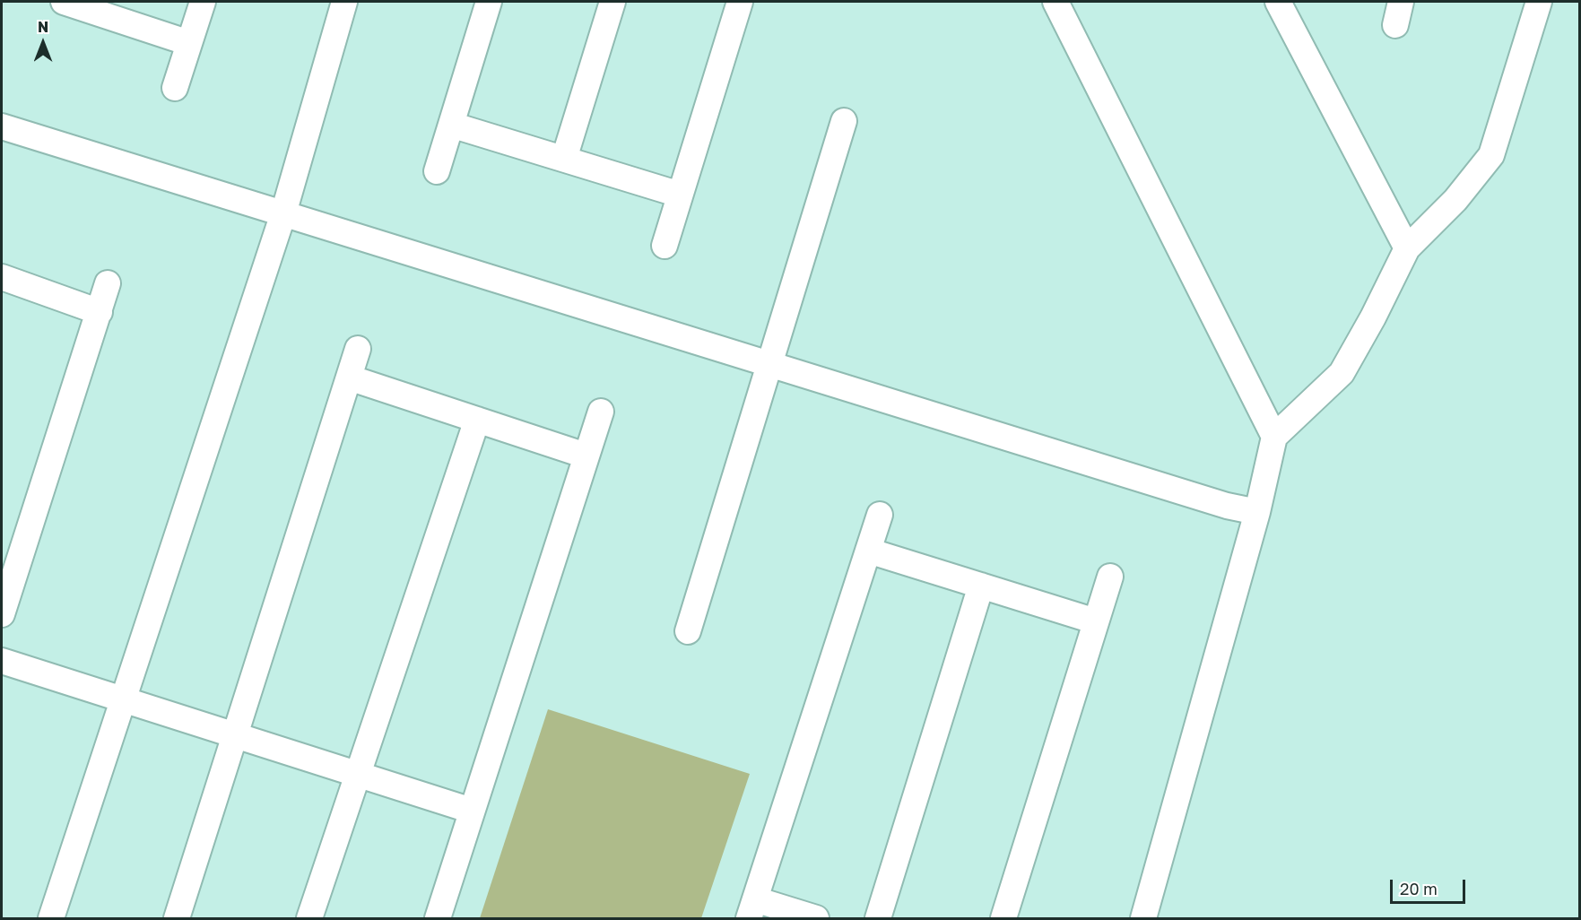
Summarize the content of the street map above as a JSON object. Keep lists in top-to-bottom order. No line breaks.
{"scale_bar":"20 m","north":"top"}
